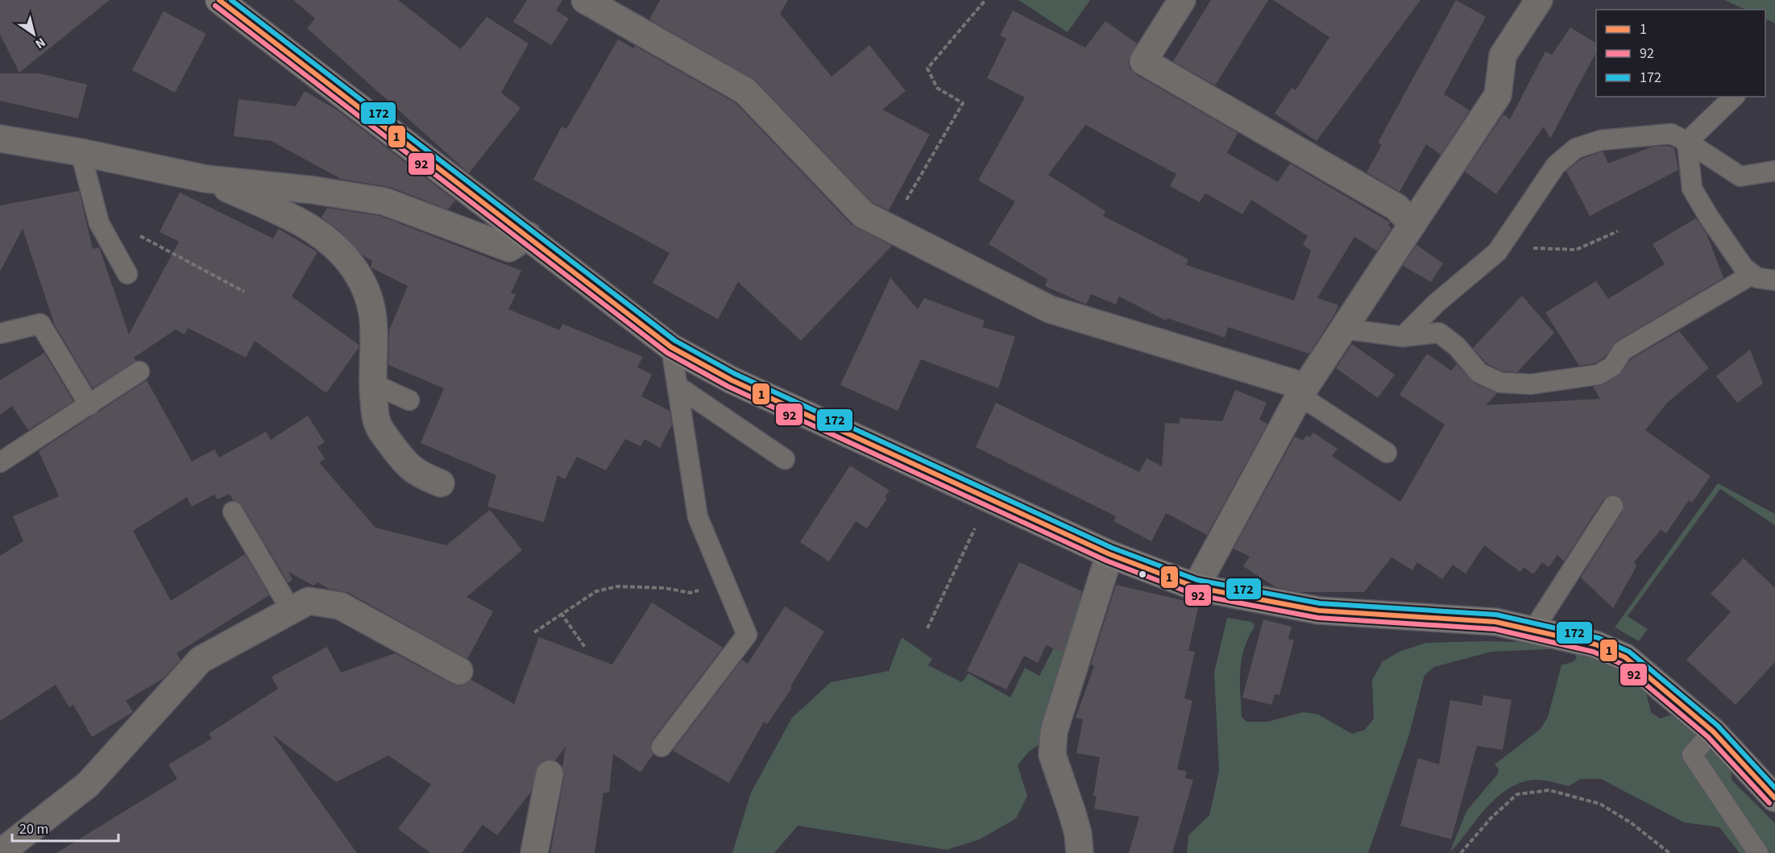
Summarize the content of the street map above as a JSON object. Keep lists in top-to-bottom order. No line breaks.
{"lines":["transit line 1","transit line 172","transit line 92"],"legend":["1","92","172"],"scale_bar":"20 m","north":"bottom right"}
